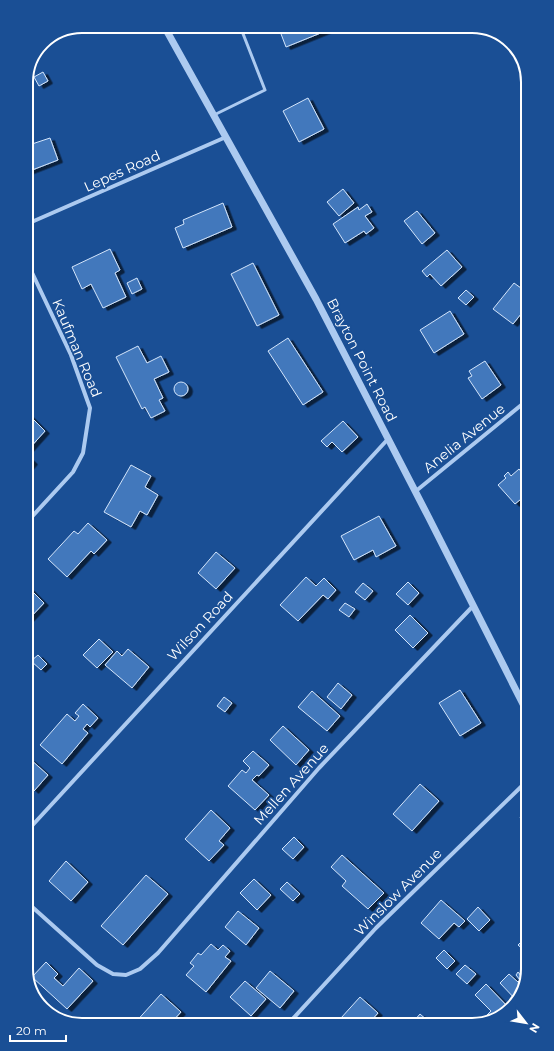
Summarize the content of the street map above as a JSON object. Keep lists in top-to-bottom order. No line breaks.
{"streets":{"street":["Lepes Road","Kaufman Road","Brayton Point Road","Anelia Avenue","Wilson Road","Mellen Avenue","Winslow Avenue"]},"crossings":[["Lepes Road","Brayton Point Road"],["Brayton Point Road","Anelia Avenue"],["Brayton Point Road","Wilson Road"],["Brayton Point Road","Mellen Avenue"]],"scale_bar":"20 m","north":"bottom right"}
